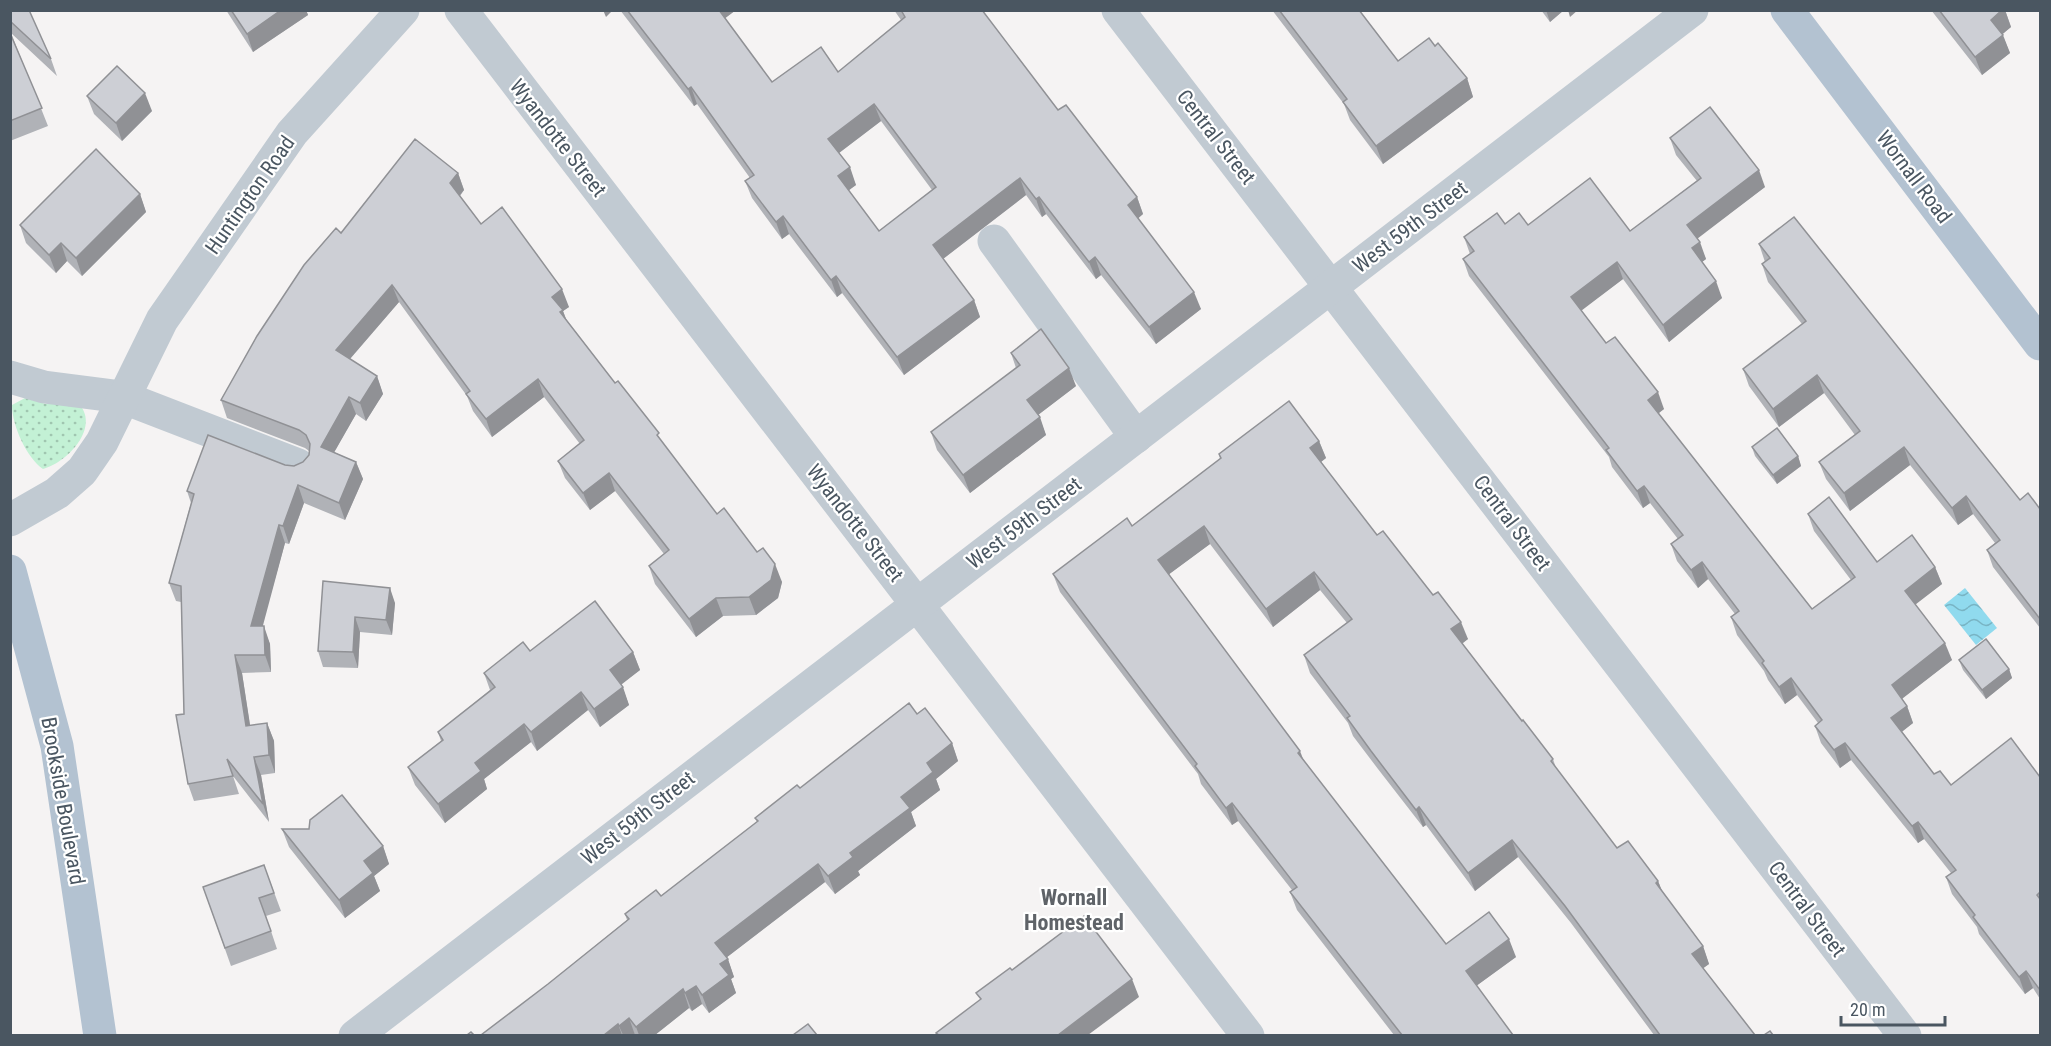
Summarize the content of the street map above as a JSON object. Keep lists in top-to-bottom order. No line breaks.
{"streets":{"main road":["Wornall Road","Brookside Boulevard"],"street":["Central Street","Wyandotte Street","Huntington Road","West 59th Street"]},"crossings":[["Central Street","West 59th Street"],["Wyandotte Street","West 59th Street"]],"districts":["Wornall Homestead"],"scale_bar":"20 m"}
